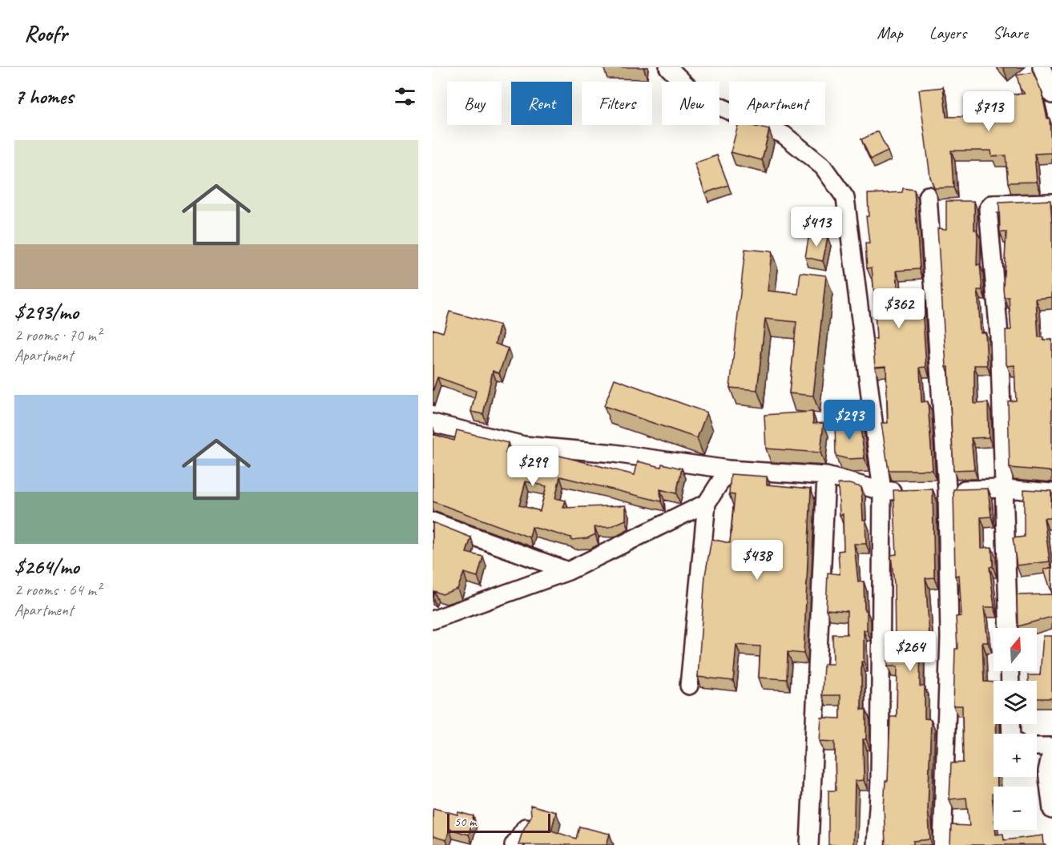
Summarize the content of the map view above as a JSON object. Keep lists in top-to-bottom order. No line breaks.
{"scale_bar":"50 m","north":"top","page":{"header":"Roofr","nav":["Map","Layers","Share"],"heading":"7 homes","chip":["Buy","Rent","Filters","New","Apartment"],"price":["$713","$413","$362","$293","$299","$438","$264"],"list":[{"name":"$293/mo","note":"2 rooms · 70 m² · Apartment"},{"name":"$264/mo","note":"2 rooms · 64 m² · Apartment"}],"map_buttons":["+","−"],"scale":"50 m"}}
